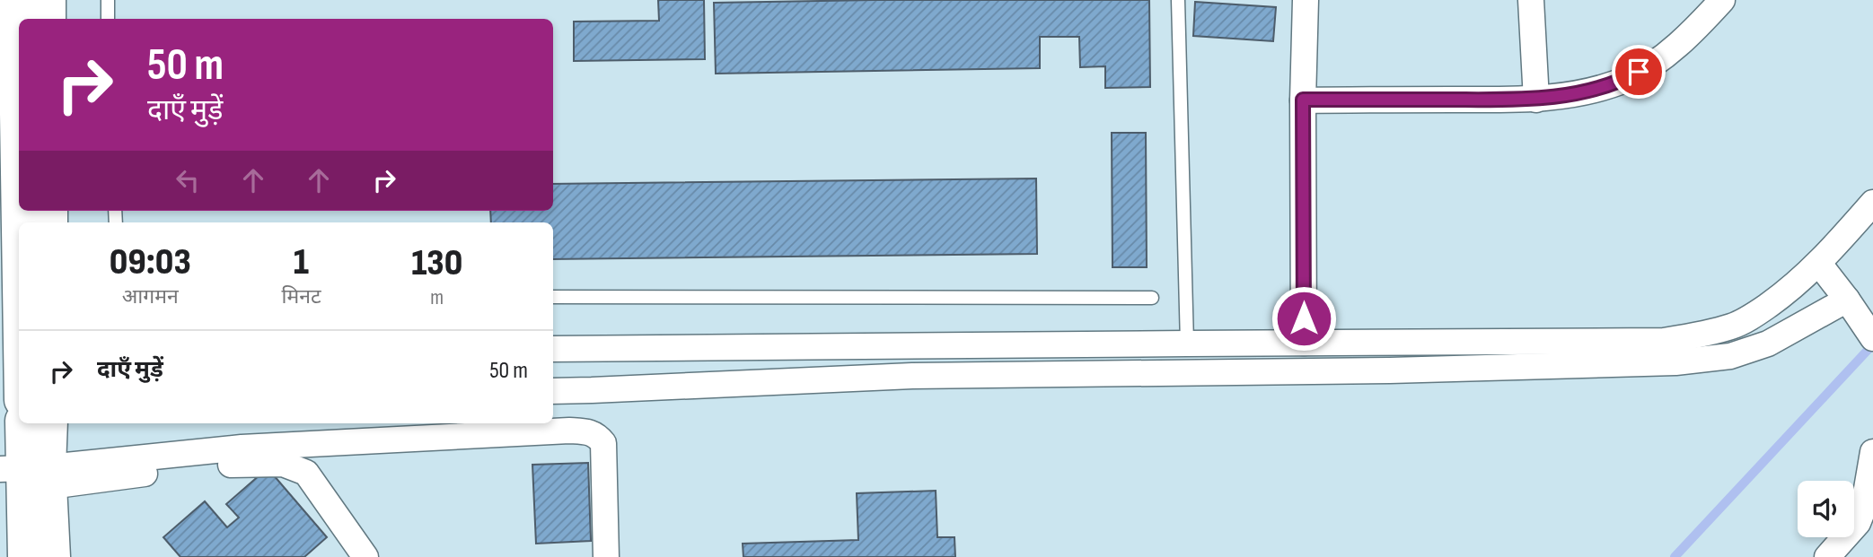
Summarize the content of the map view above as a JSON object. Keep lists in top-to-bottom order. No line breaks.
{"page":{"turn":["50 m","दाएँ मुड़ें"],"eta":["09:03","आगमन","1","मिनट","130","m"],"list":[{"name":"दाएँ मुड़ें","value":"50 m"}]}}
